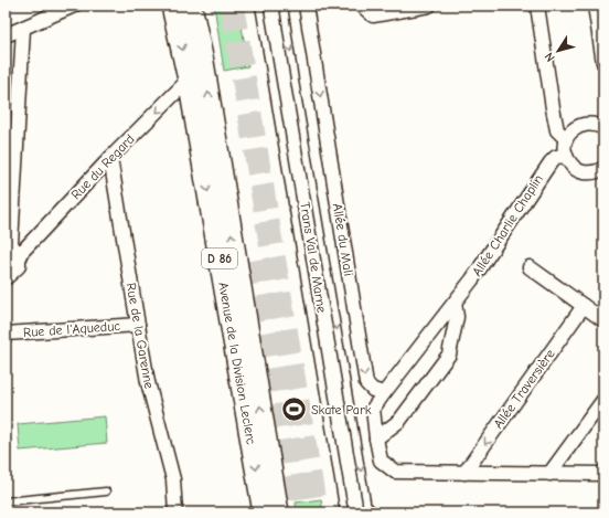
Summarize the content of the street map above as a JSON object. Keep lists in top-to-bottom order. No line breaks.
{"streets":{"main road":["D 86","Avenue de la Division Leclerc"],"street":["Rue du Regard","Allée Charlie Chaplin","Allée du Mali","Rue de l'Aqueduc","Rue de la Garenne","Allée Traversière"],"lane":["Trans Val de Marne"]},"crossings":[["Rue du Regard","Rue de la Garenne"],["Rue du Regard","Avenue de la Division Leclerc"],["Allée Charlie Chaplin","Allée du Mali"],["Rue de l'Aqueduc","Rue de la Garenne"]],"one_way":["Rue du Regard","Allée du Mali"],"places":{"sports":["Skate Park"]},"north":"bottom left"}
